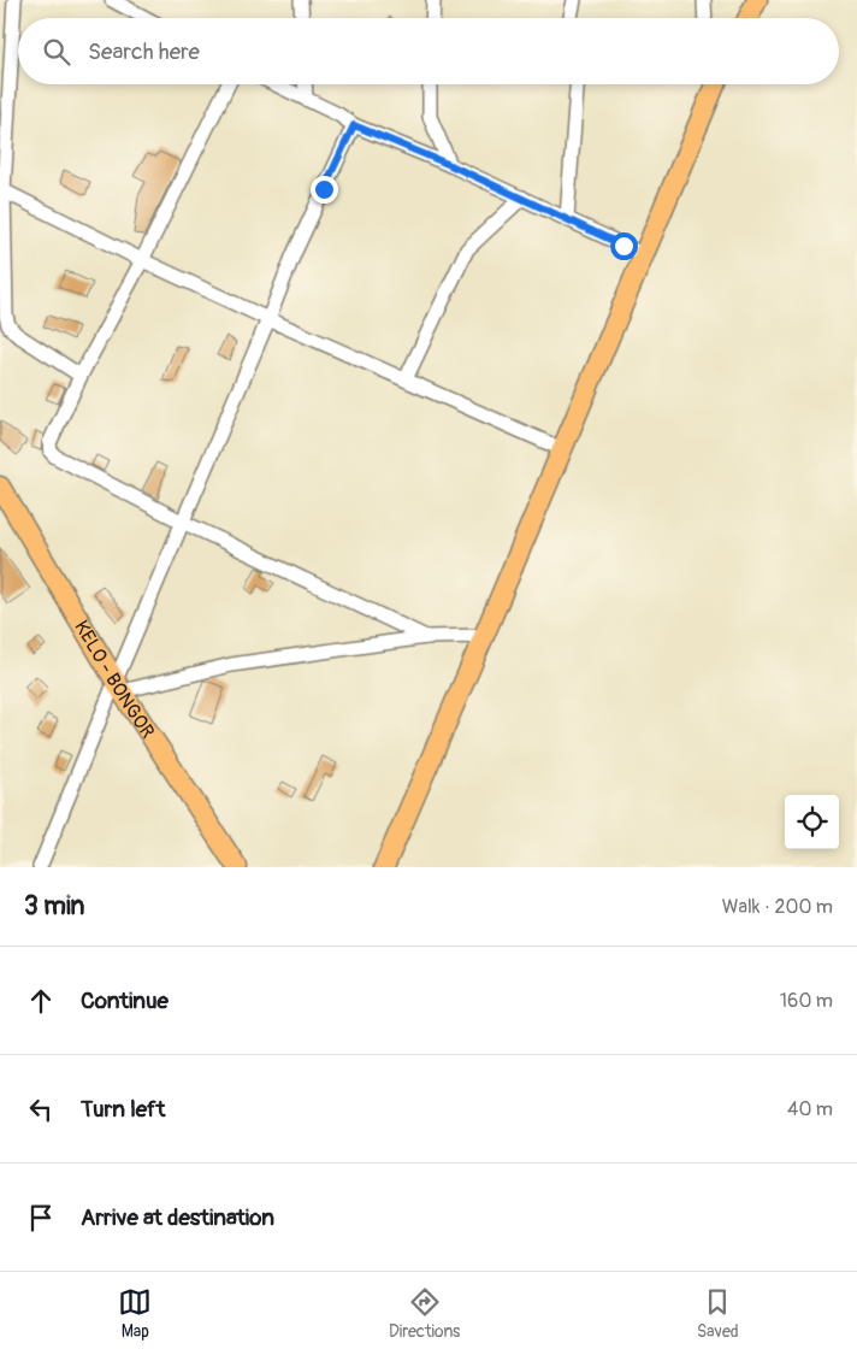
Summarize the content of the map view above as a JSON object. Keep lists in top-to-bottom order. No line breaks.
{"streets":{"highway":["KELO - BONGOR"]},"page":{"search":"Search here","heading":["3 min","Walk · 200 m"],"list":[["Continue","160 m"],["Turn left","40 m"],"Arrive at destination"],"nav":["Map","Directions","Saved"]}}
